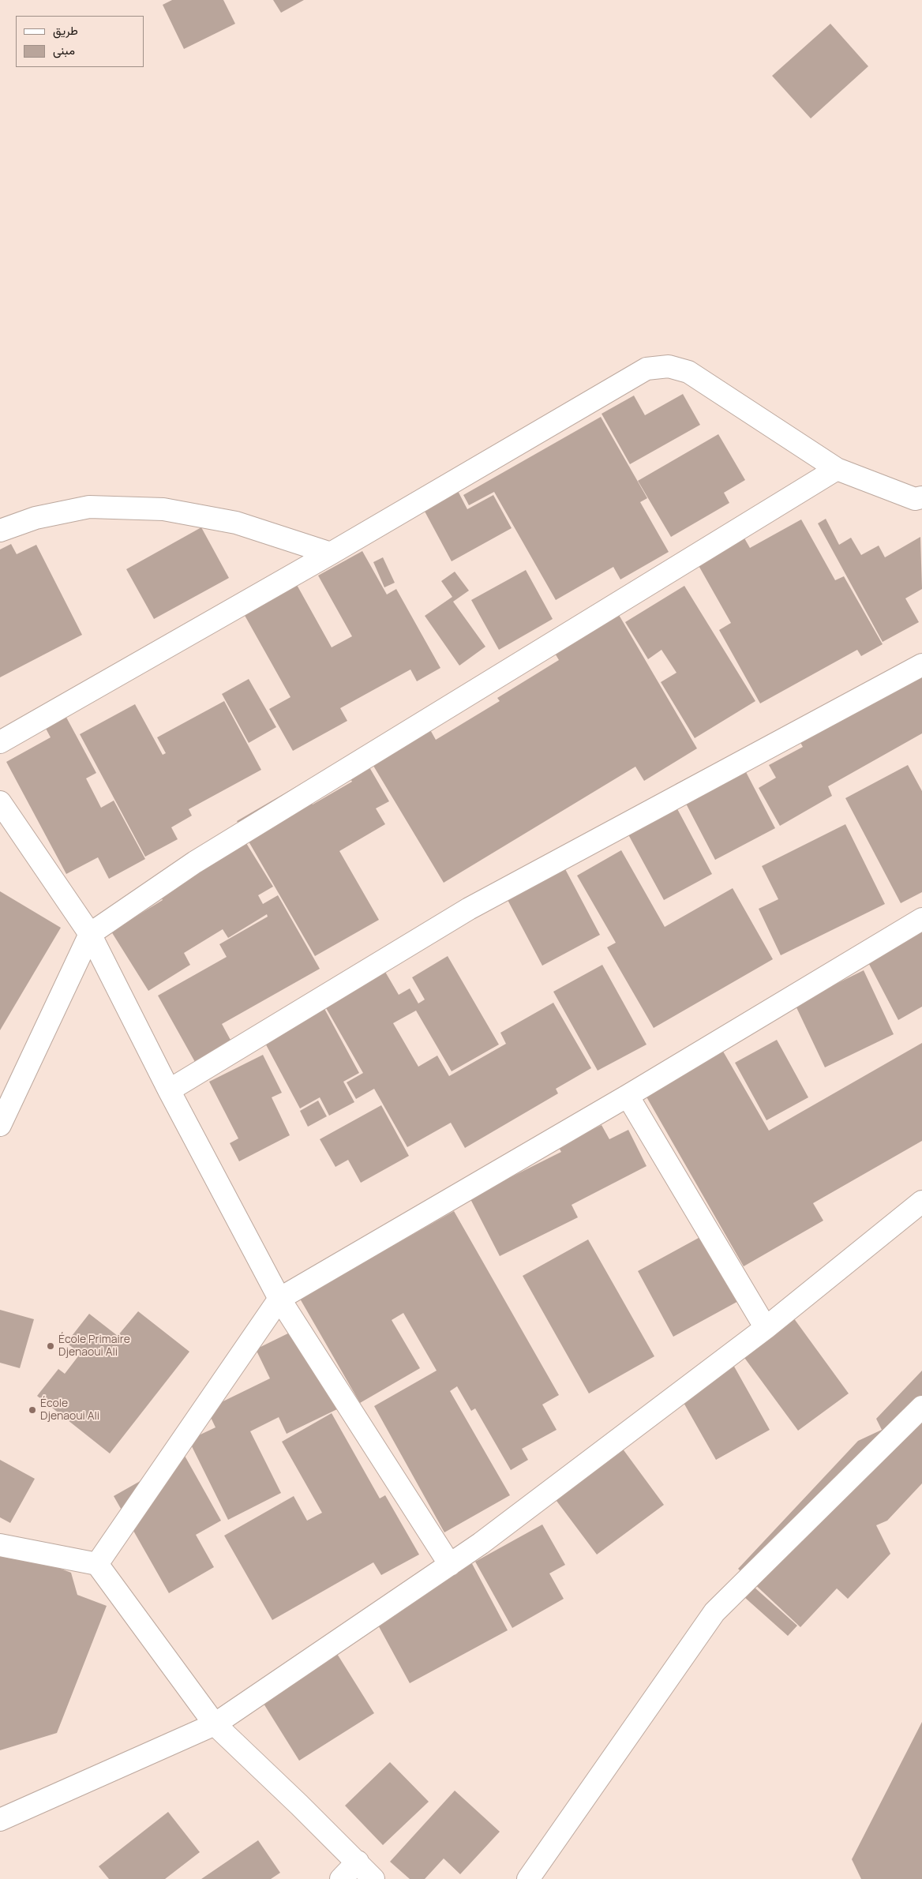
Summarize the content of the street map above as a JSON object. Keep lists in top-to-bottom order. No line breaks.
{"places":["École Primaire Djenaoui Ali","École Djenaoui Ali"],"legend":["طريق","مبنى"]}
